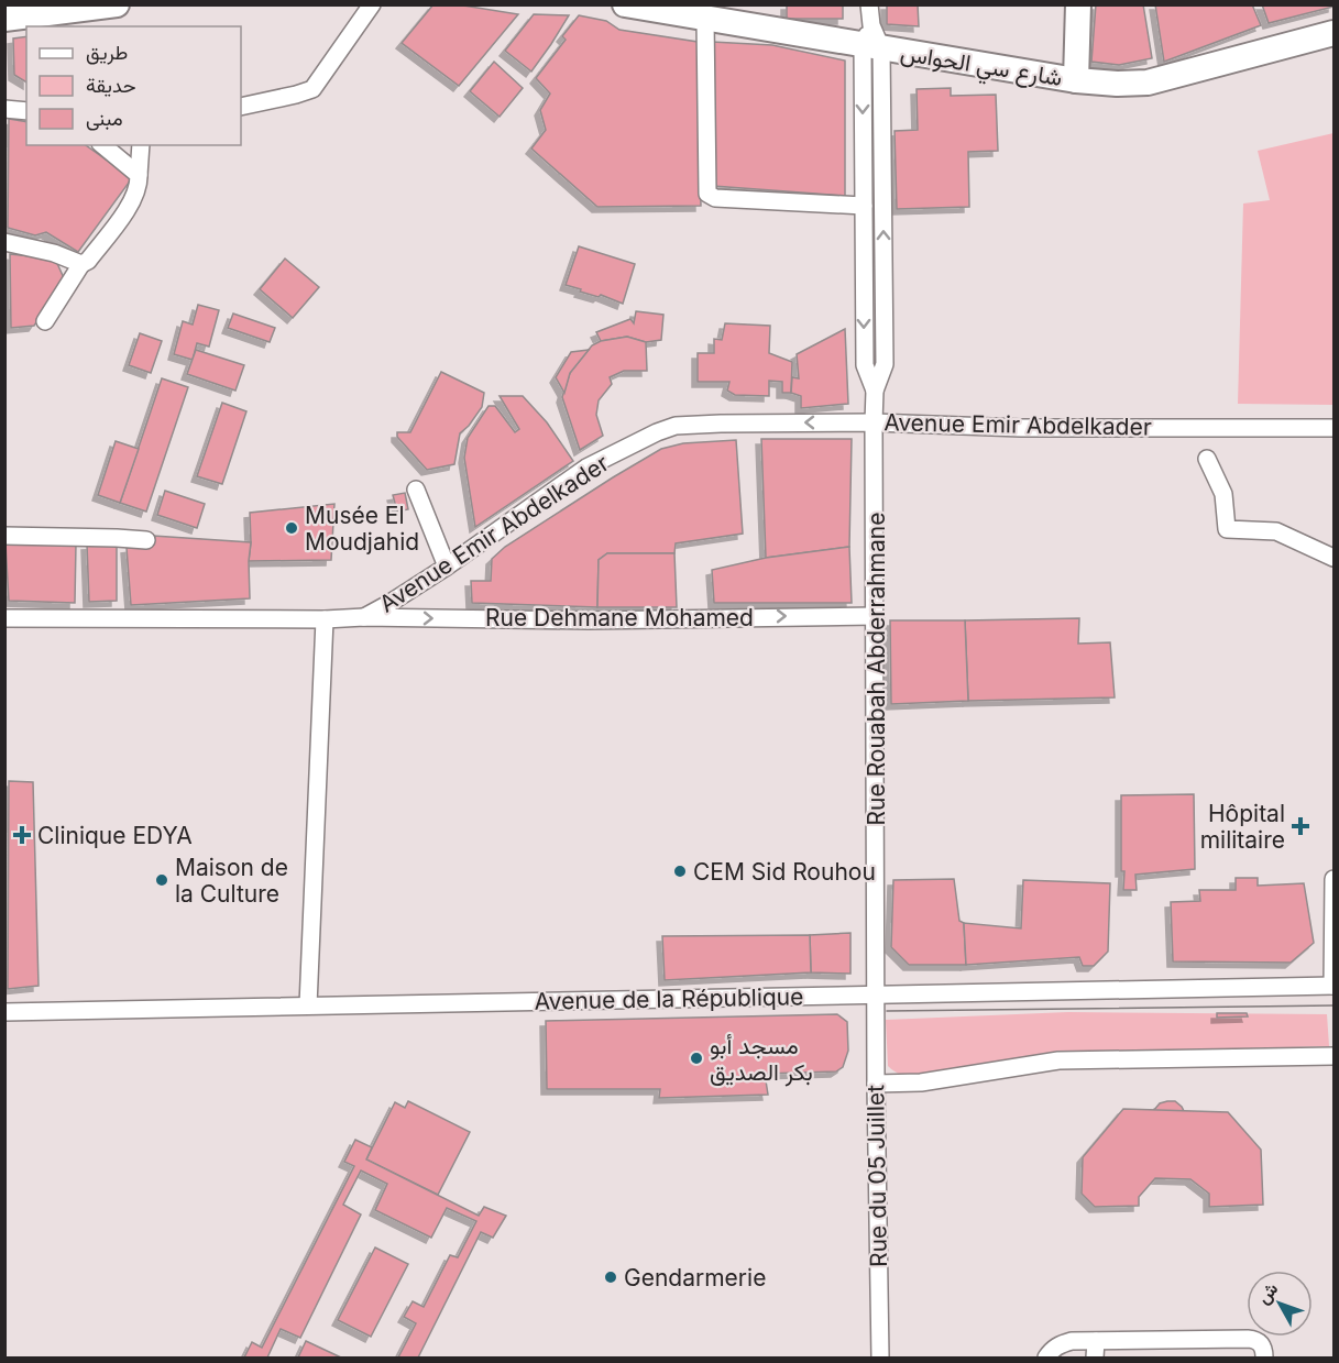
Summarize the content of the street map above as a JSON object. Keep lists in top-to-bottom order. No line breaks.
{"streets":{"street":["شارع سي الحواس","Avenue Emir Abdelkader","Rue Dehmane Mohamed","Rue Rouabah Abderrahmane","Avenue de la République","Rue du 05 Juillet"]},"crossings":[["Avenue Emir Abdelkader","Rue Dehmane Mohamed"],["Avenue Emir Abdelkader","Rue Rouabah Abderrahmane"],["Rue Dehmane Mohamed","Rue Rouabah Abderrahmane"],["Rue Rouabah Abderrahmane","Avenue de la République"],["Rue Rouabah Abderrahmane","Rue du 05 Juillet"],["Avenue de la République","Rue du 05 Juillet"]],"one_way":["Rue Dehmane Mohamed"],"places":{"other":["Musée El Moudjahid","CEM Sid Rouhou","Maison de la Culture","مسجد أبو بكر الصديق","Gendarmerie"],"health":["Hôpital militaire","Clinique EDYA"]},"legend":["طريق","حديقة","مبنى"],"north":"top left"}
